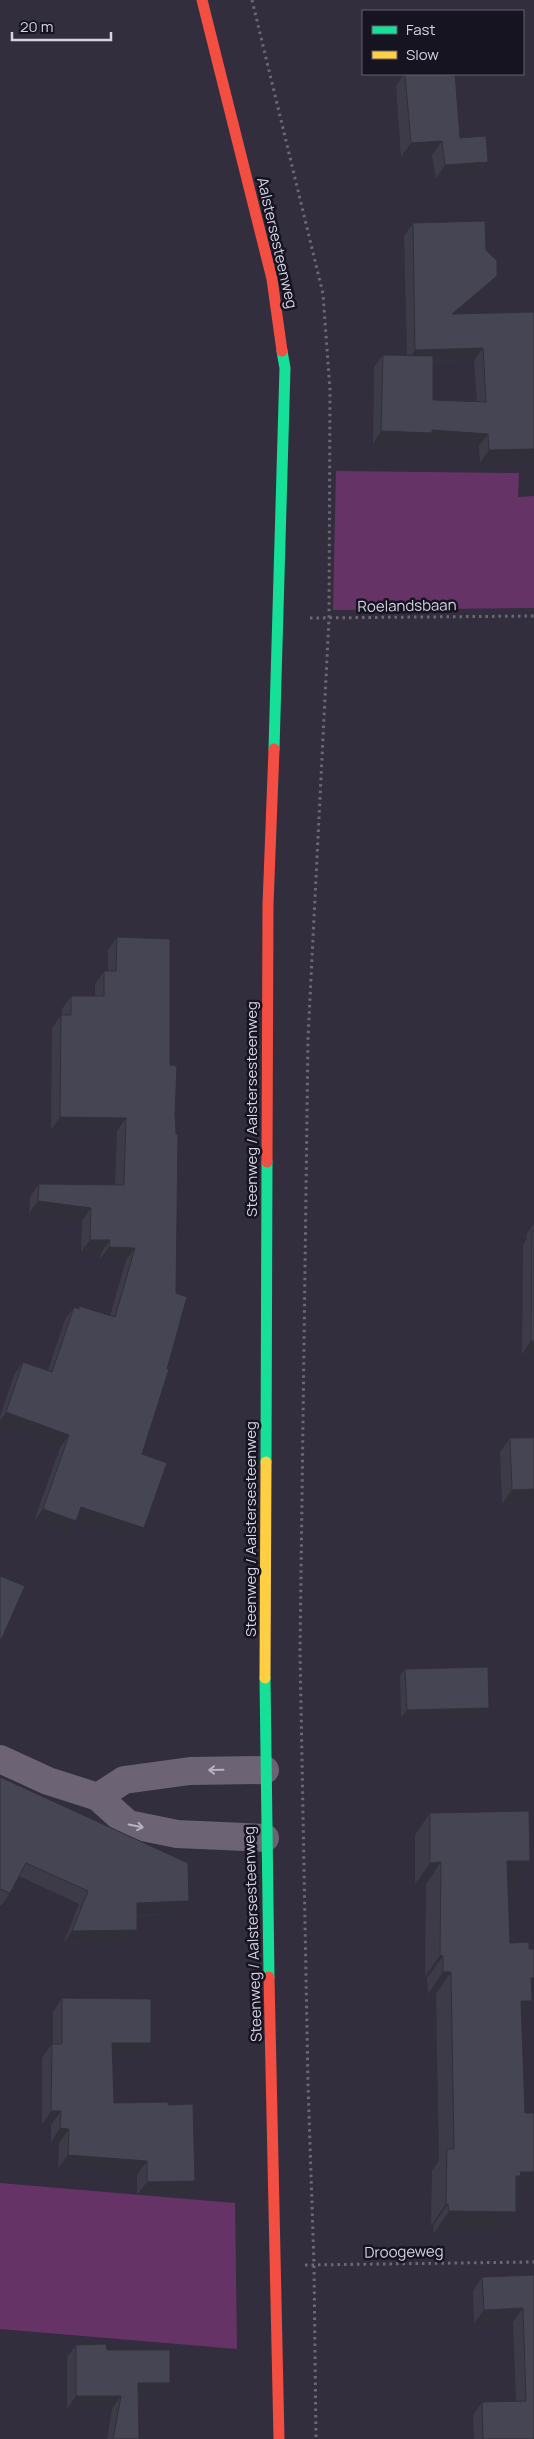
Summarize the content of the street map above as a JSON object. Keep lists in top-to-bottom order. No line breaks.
{"streets":{"main road":["Aalstersesteenweg","Steenweg / Aalstersesteenweg"],"path":["Roelandsbaan","Droogeweg"]},"crossings":[["Aalstersesteenweg","Roelandsbaan"],["Aalstersesteenweg","Steenweg / Aalstersesteenweg"],["Roelandsbaan","Steenweg / Aalstersesteenweg"],["Steenweg / Aalstersesteenweg","Droogeweg"]],"legend":["Fast","Slow"],"scale_bar":"20 m"}
